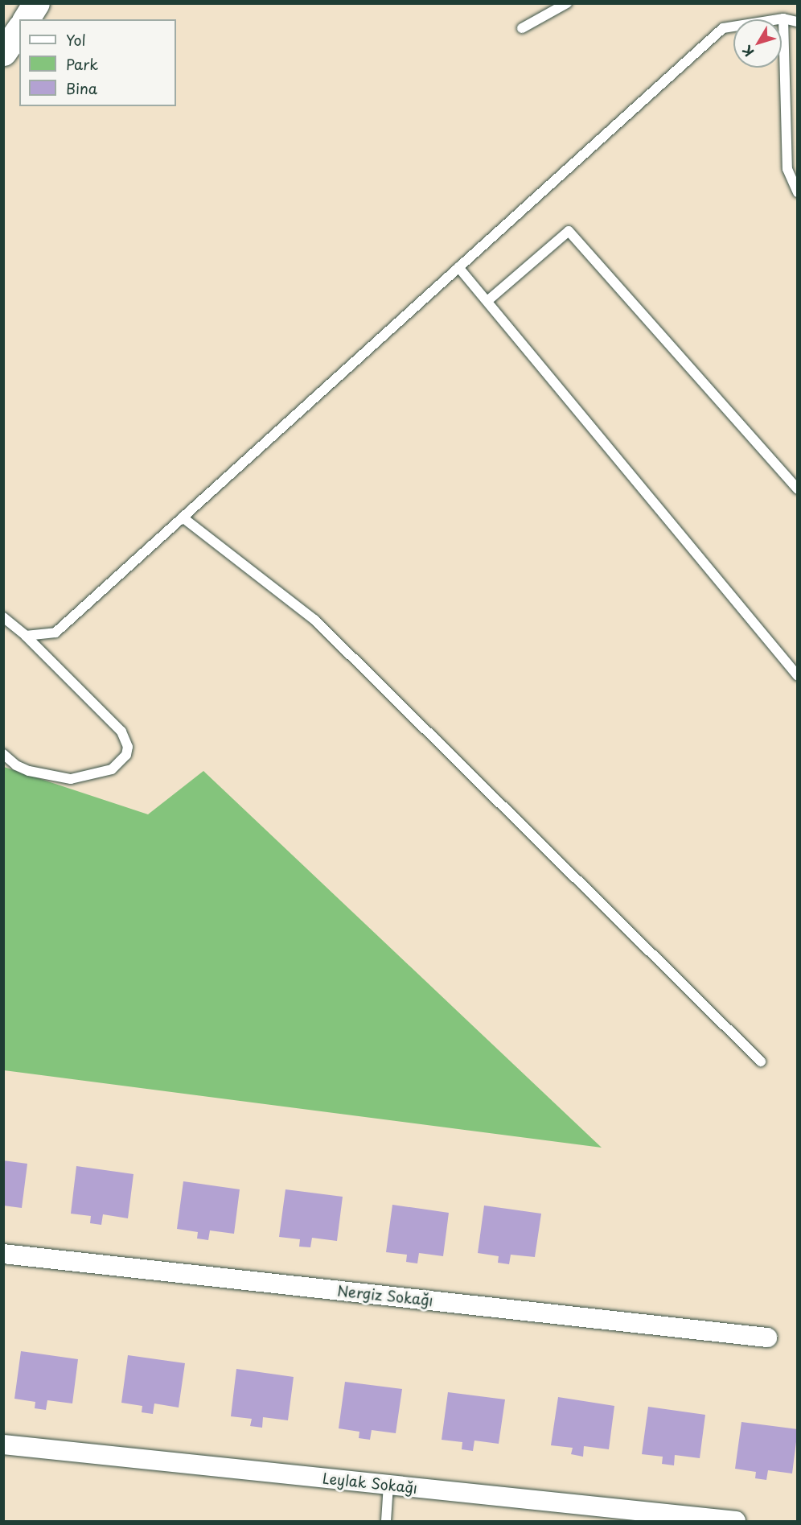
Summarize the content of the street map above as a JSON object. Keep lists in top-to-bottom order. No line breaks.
{"streets":{"street":["Nergiz Sokağı","Leylak Sokağı"]},"legend":["Yol","Park","Bina"],"north":"bottom left"}
